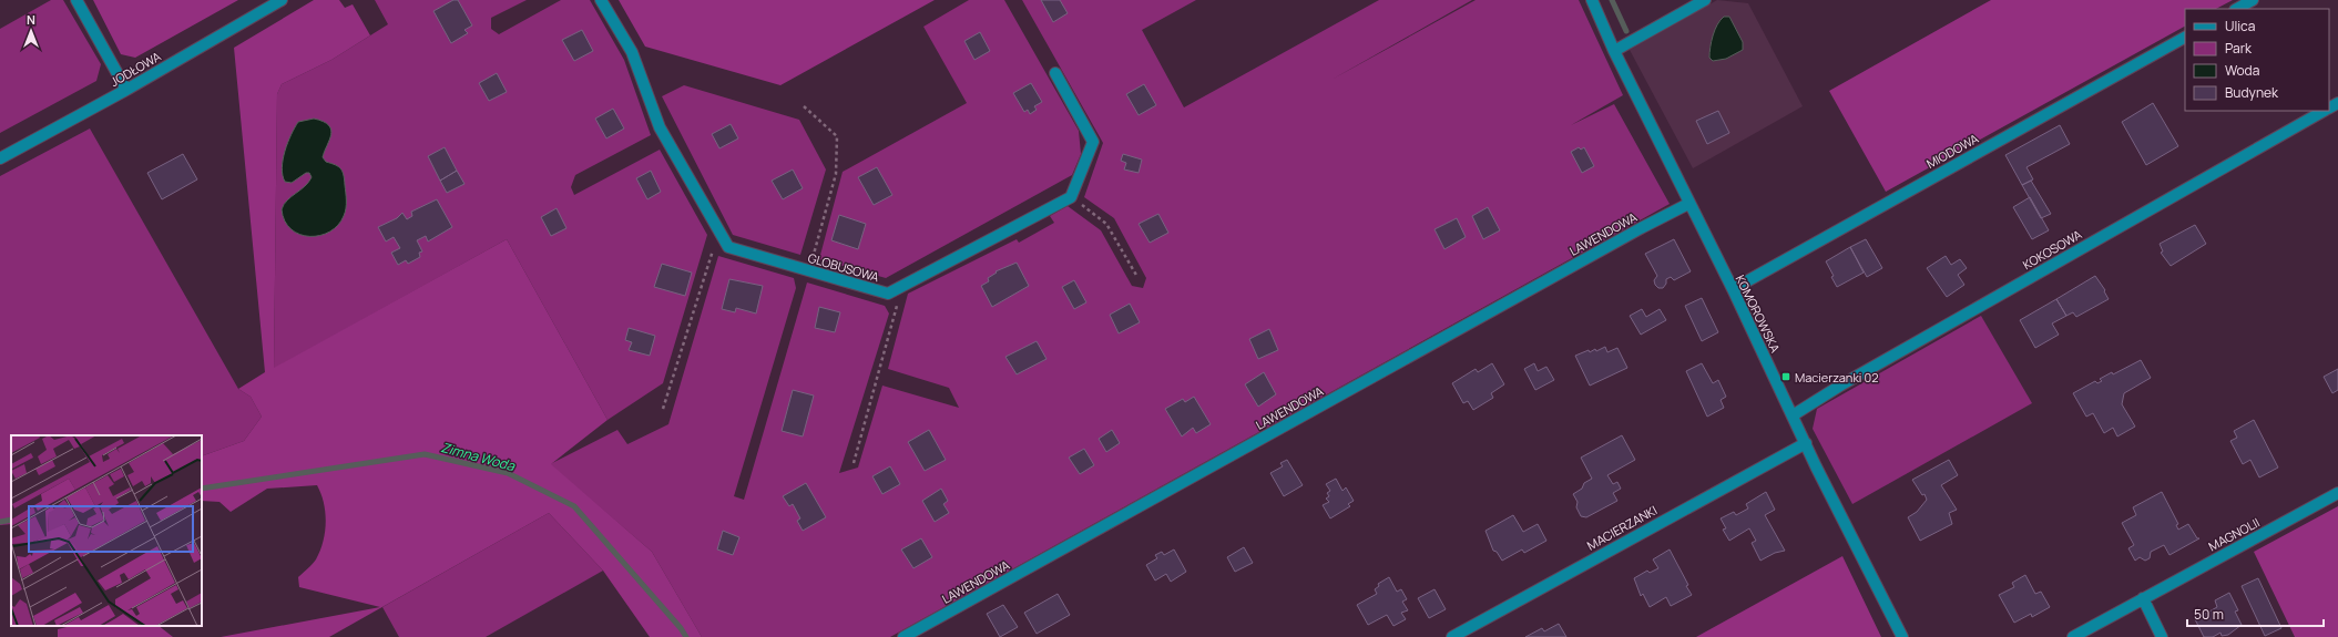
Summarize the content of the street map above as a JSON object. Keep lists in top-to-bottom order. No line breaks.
{"streets":{"street":["JODŁOWA","MIODOWA","LAWENDOWA","KOKOSOWA","GLOBUSOWA","KOMOROWSKA","MACIERZANKI","MAGNOLII"]},"crossings":[["MIODOWA","KOMOROWSKA"],["LAWENDOWA","KOMOROWSKA"],["KOKOSOWA","KOMOROWSKA"],["KOMOROWSKA","MACIERZANKI"]],"water":["Zimna Woda"],"places":{"transit":["Macierzanki 02"]},"legend":["Ulica","Park","Woda","Budynek"],"scale_bar":"50 m","north":"top"}
